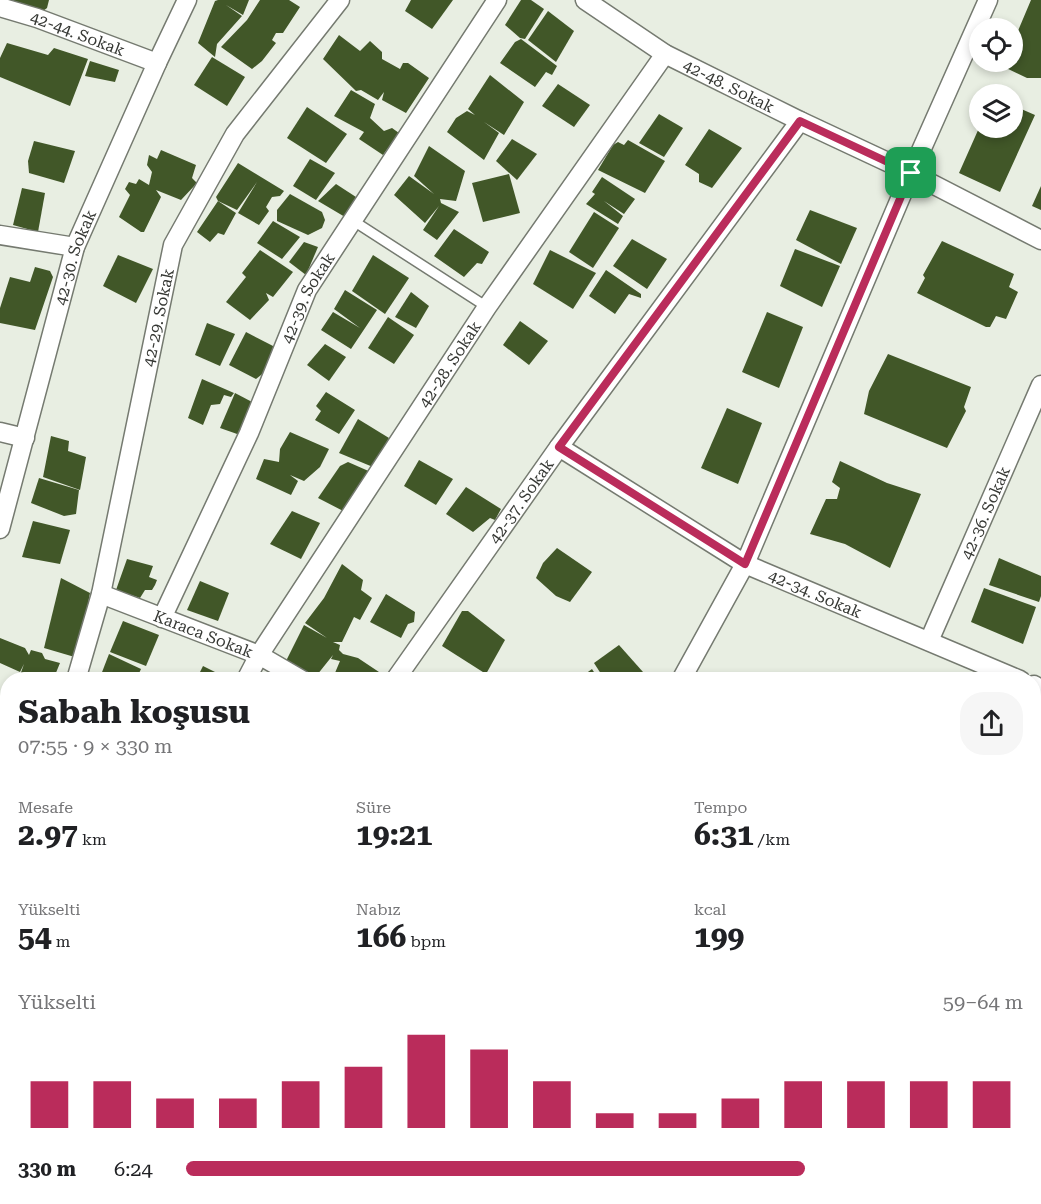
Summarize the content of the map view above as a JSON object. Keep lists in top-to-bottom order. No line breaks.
{"streets":{"street":["42-44. Sokak","42-48. Sokak","42-30. Sokak","42-39. Sokak","42-29. Sokak","42-28. Sokak","42-37. Sokak","42-36. Sokak","42-34. Sokak","Karaca Sokak"]},"crossings":[["42-44. Sokak","42-30. Sokak"],["42-48. Sokak","42-28. Sokak"],["42-48. Sokak","42-37. Sokak"],["42-39. Sokak","Karaca Sokak"],["42-29. Sokak","Karaca Sokak"],["42-28. Sokak","Karaca Sokak"],["42-37. Sokak","42-34. Sokak"],["42-36. Sokak","42-34. Sokak"]],"page":{"heading":["Sabah koşusu","07:55 · 9 × 330 m"],"stats":[["Mesafe","2.97 km"],["Süre","19:21"],["Tempo","6:31 /km"],["Yükselti","54 m"],["Nabız","166 bpm"],["kcal","199"]],"chart":["Yükselti","59–64 m"],"list":[{"name":"330 m","note":"6:24"}]}}
